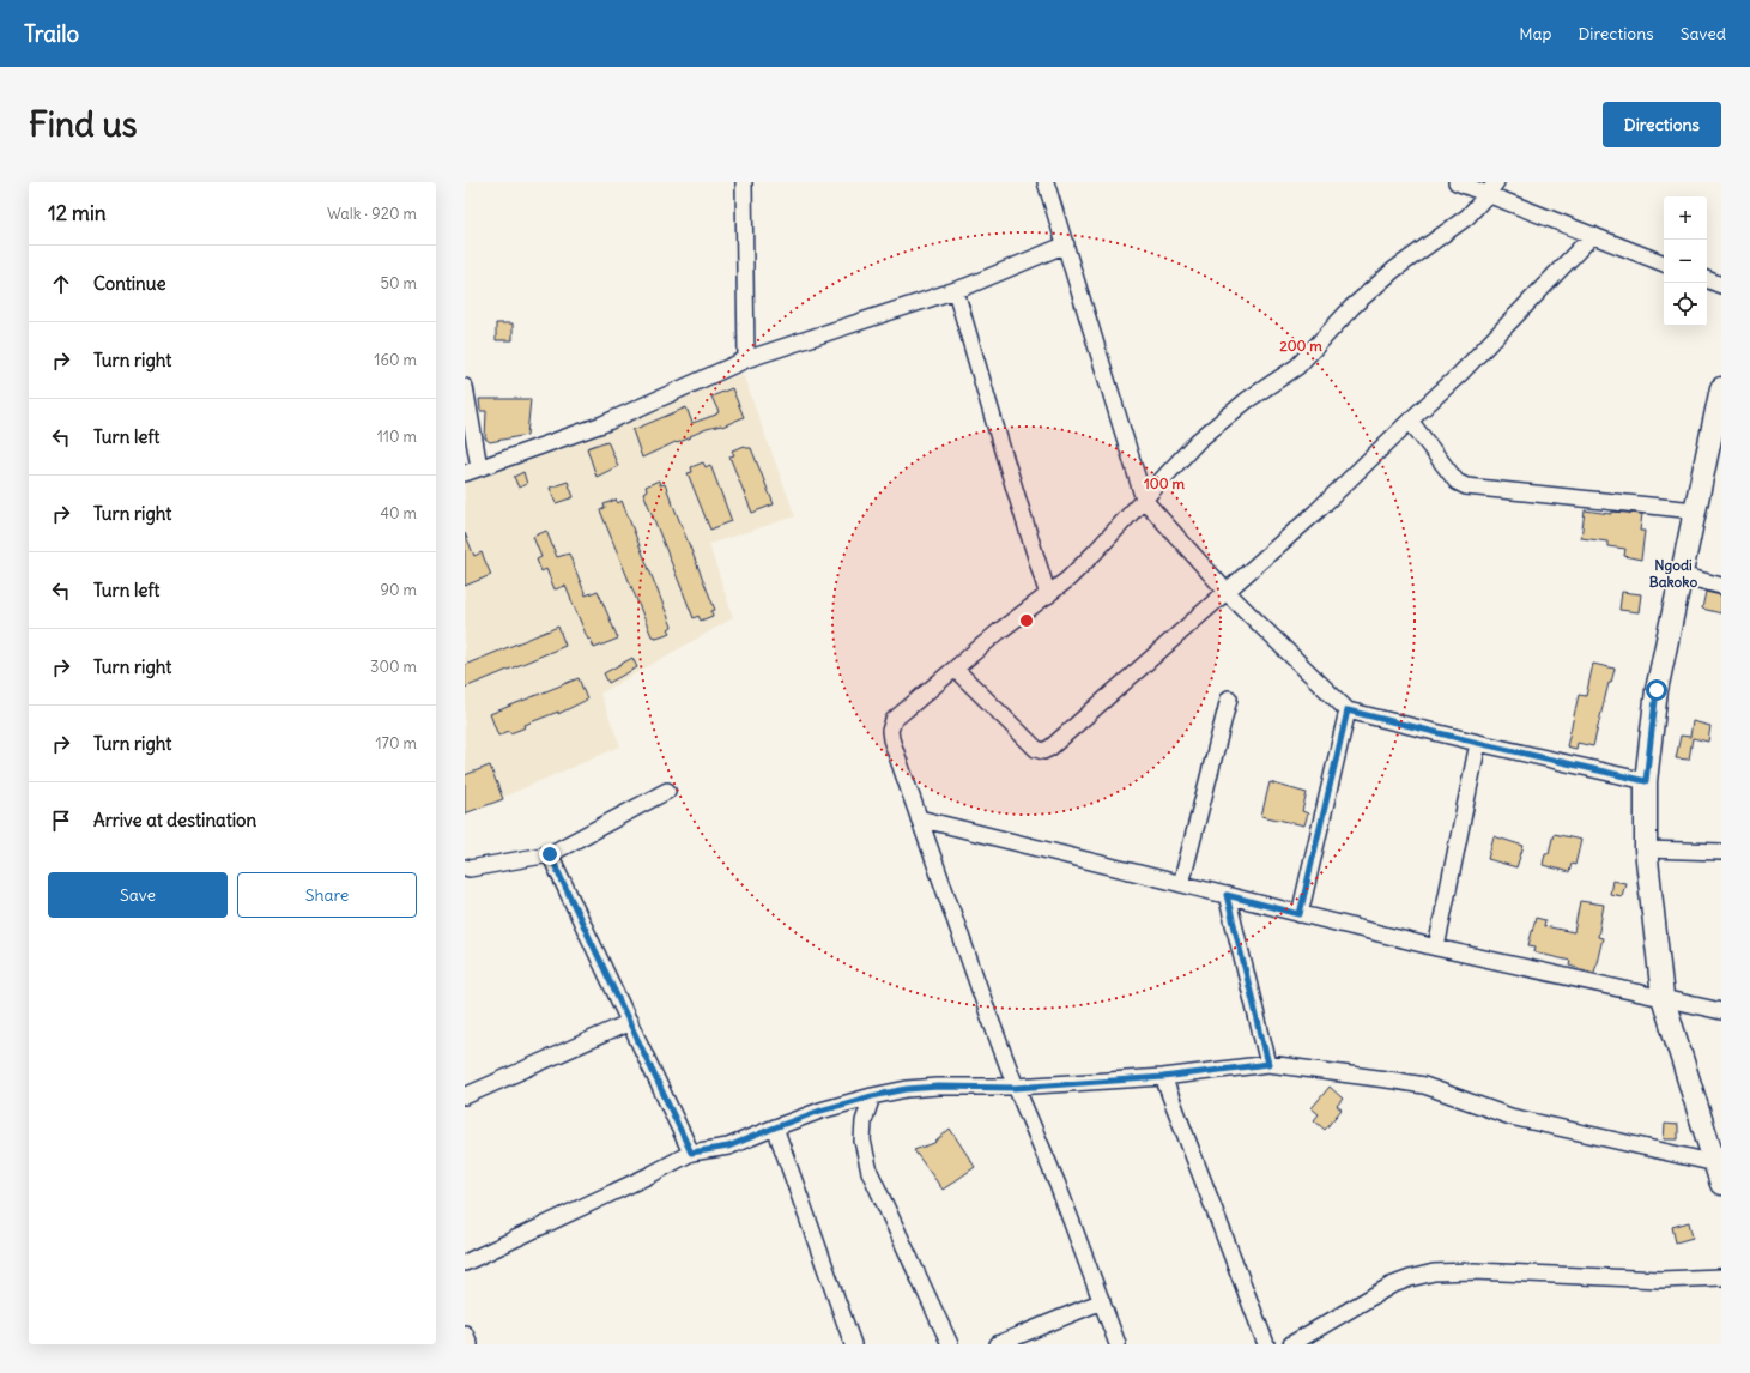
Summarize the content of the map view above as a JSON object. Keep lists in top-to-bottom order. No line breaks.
{"districts":["Ngodi Bakoko"],"page":{"header":"Trailo","nav":["Map","Directions","Saved"],"buttons":["Directions",["Save","Share"]],"title":"Find us","heading":["12 min","Walk · 920 m"],"map_buttons":["+","−"],"list":[["Continue","50 m"],["Turn right","160 m"],["Turn left","110 m"],["Turn right","40 m"],["Turn left","90 m"],["Turn right","300 m"],["Turn right","170 m"],"Arrive at destination"]},"rings":["200 m","100 m"]}
